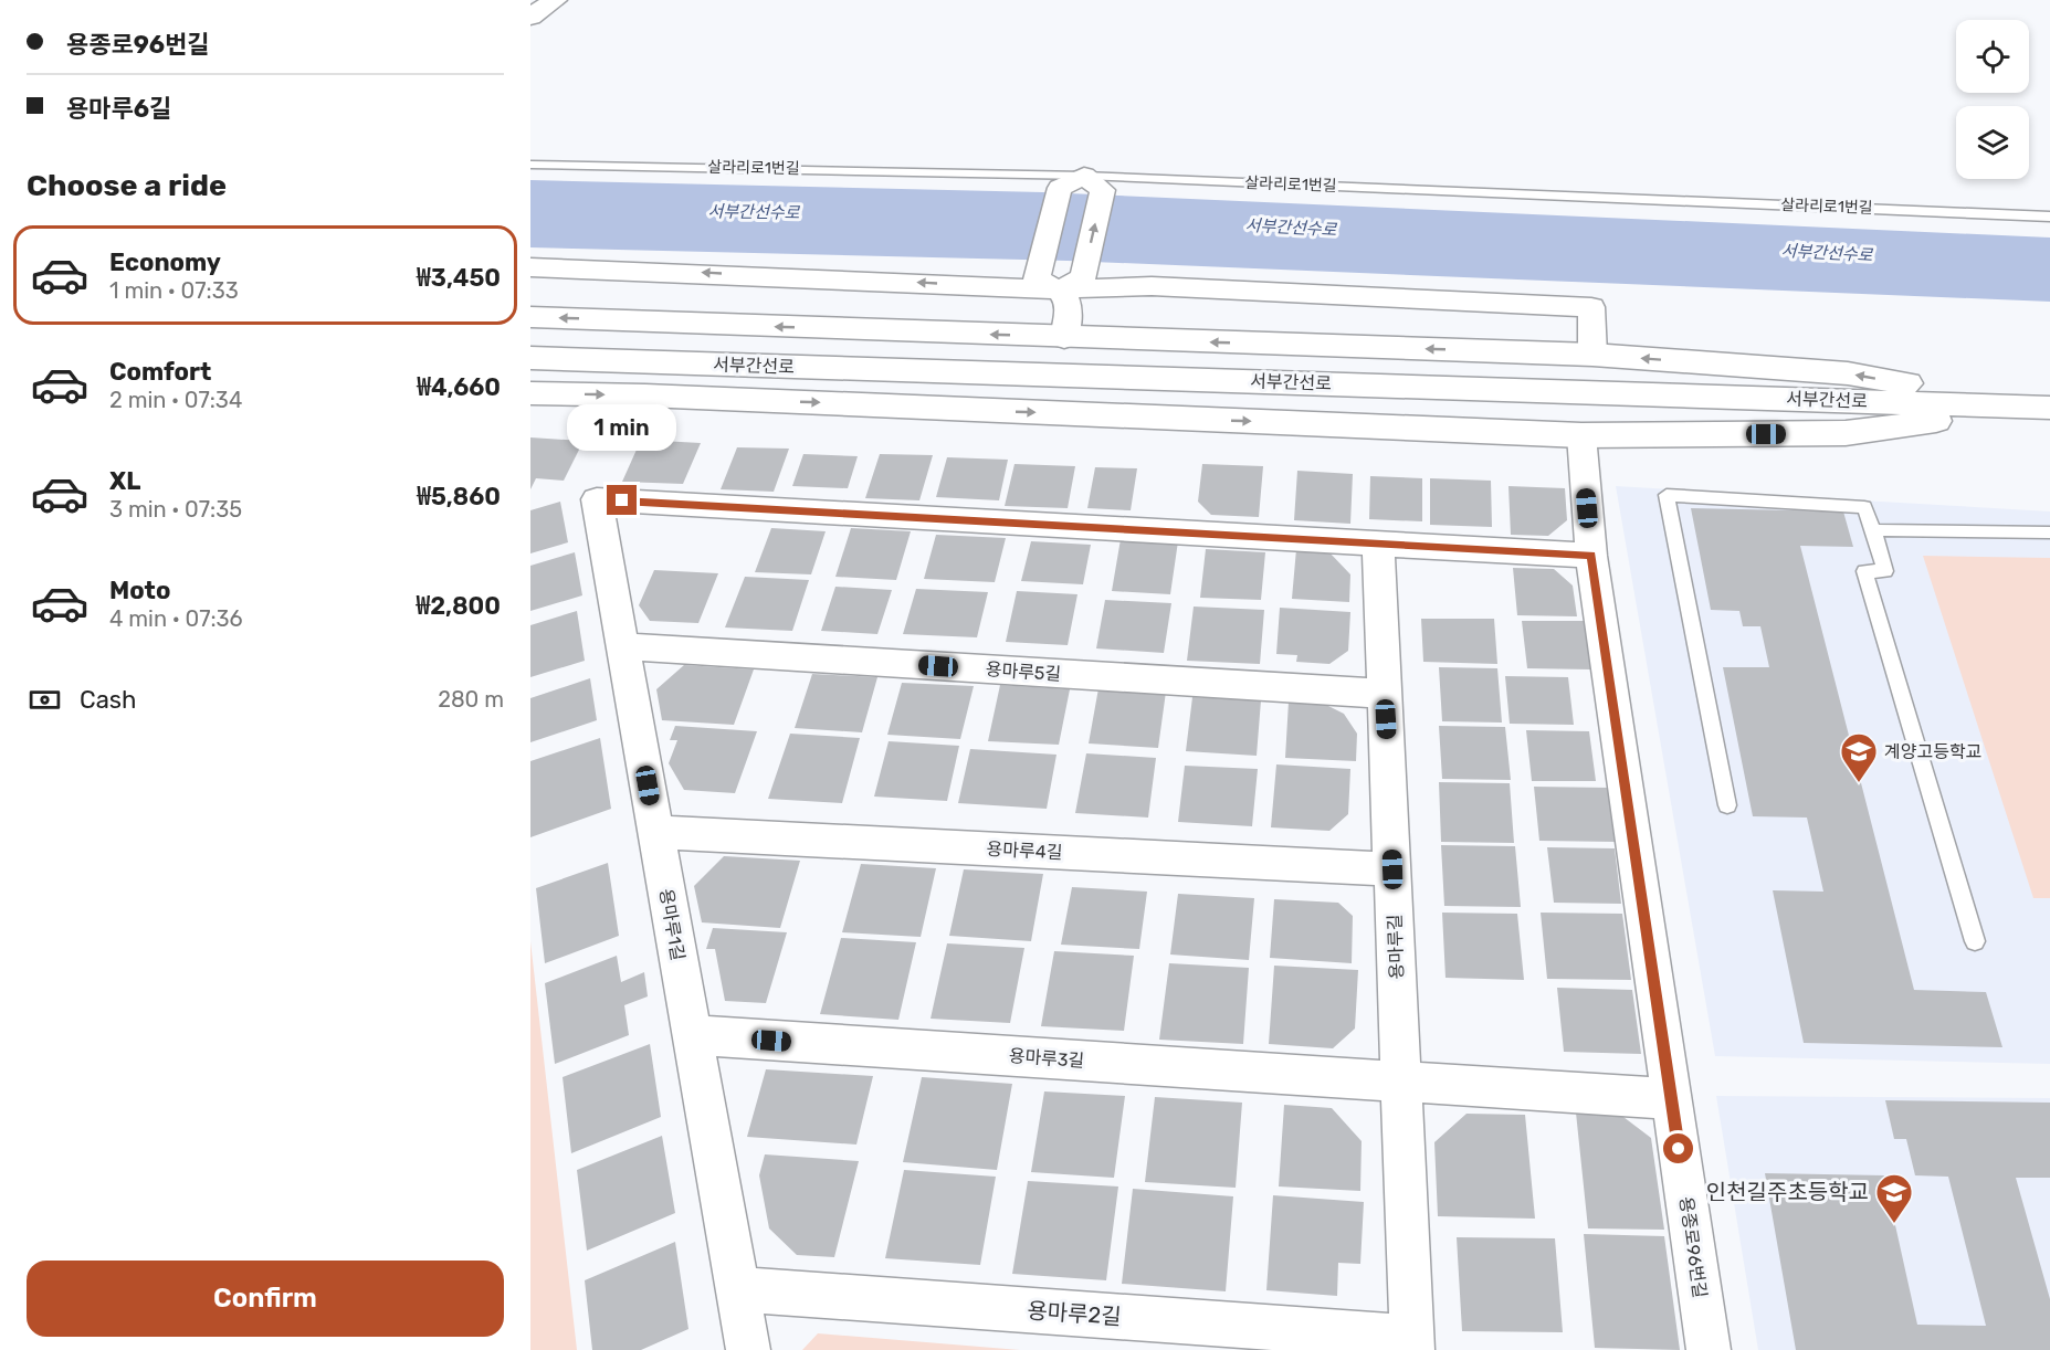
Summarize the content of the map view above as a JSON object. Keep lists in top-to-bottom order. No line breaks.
{"streets":{"main road":["서부간선로"],"street":["용마루5길","용마루4길","용마루1길","용마루길","용마루3길","용종로96번길","용마루2길"],"lane":["살라리로1번길"]},"crossings":[["용마루5길","용마루1길"],["용마루5길","용마루길"],["용마루4길","용마루1길"],["용마루4길","용마루길"],["용마루1길","용마루길"],["용마루1길","용마루3길"],["용마루1길","용마루2길"],["용마루길","용마루3길"],["용마루길","용마루2길"],["용마루3길","용종로96번길"]],"water":["서부간선수로"],"places":{"school or university":["계양고등학교","인천길주초등학교"]},"page":{"banner":["용종로96번길","용마루6길"],"heading":"Choose a ride","list":[{"name":"Economy","note":"1 min · 07:33","value":"₩3,450"},{"name":"Comfort","note":"2 min · 07:34","value":"₩4,660"},{"name":"XL","note":"3 min · 07:35","value":"₩5,860"},{"name":"Moto","note":"4 min · 07:36","value":"₩2,800"}],"bubble":"1 min","pay":["Cash","280 m"],"buttons":"Confirm"}}
